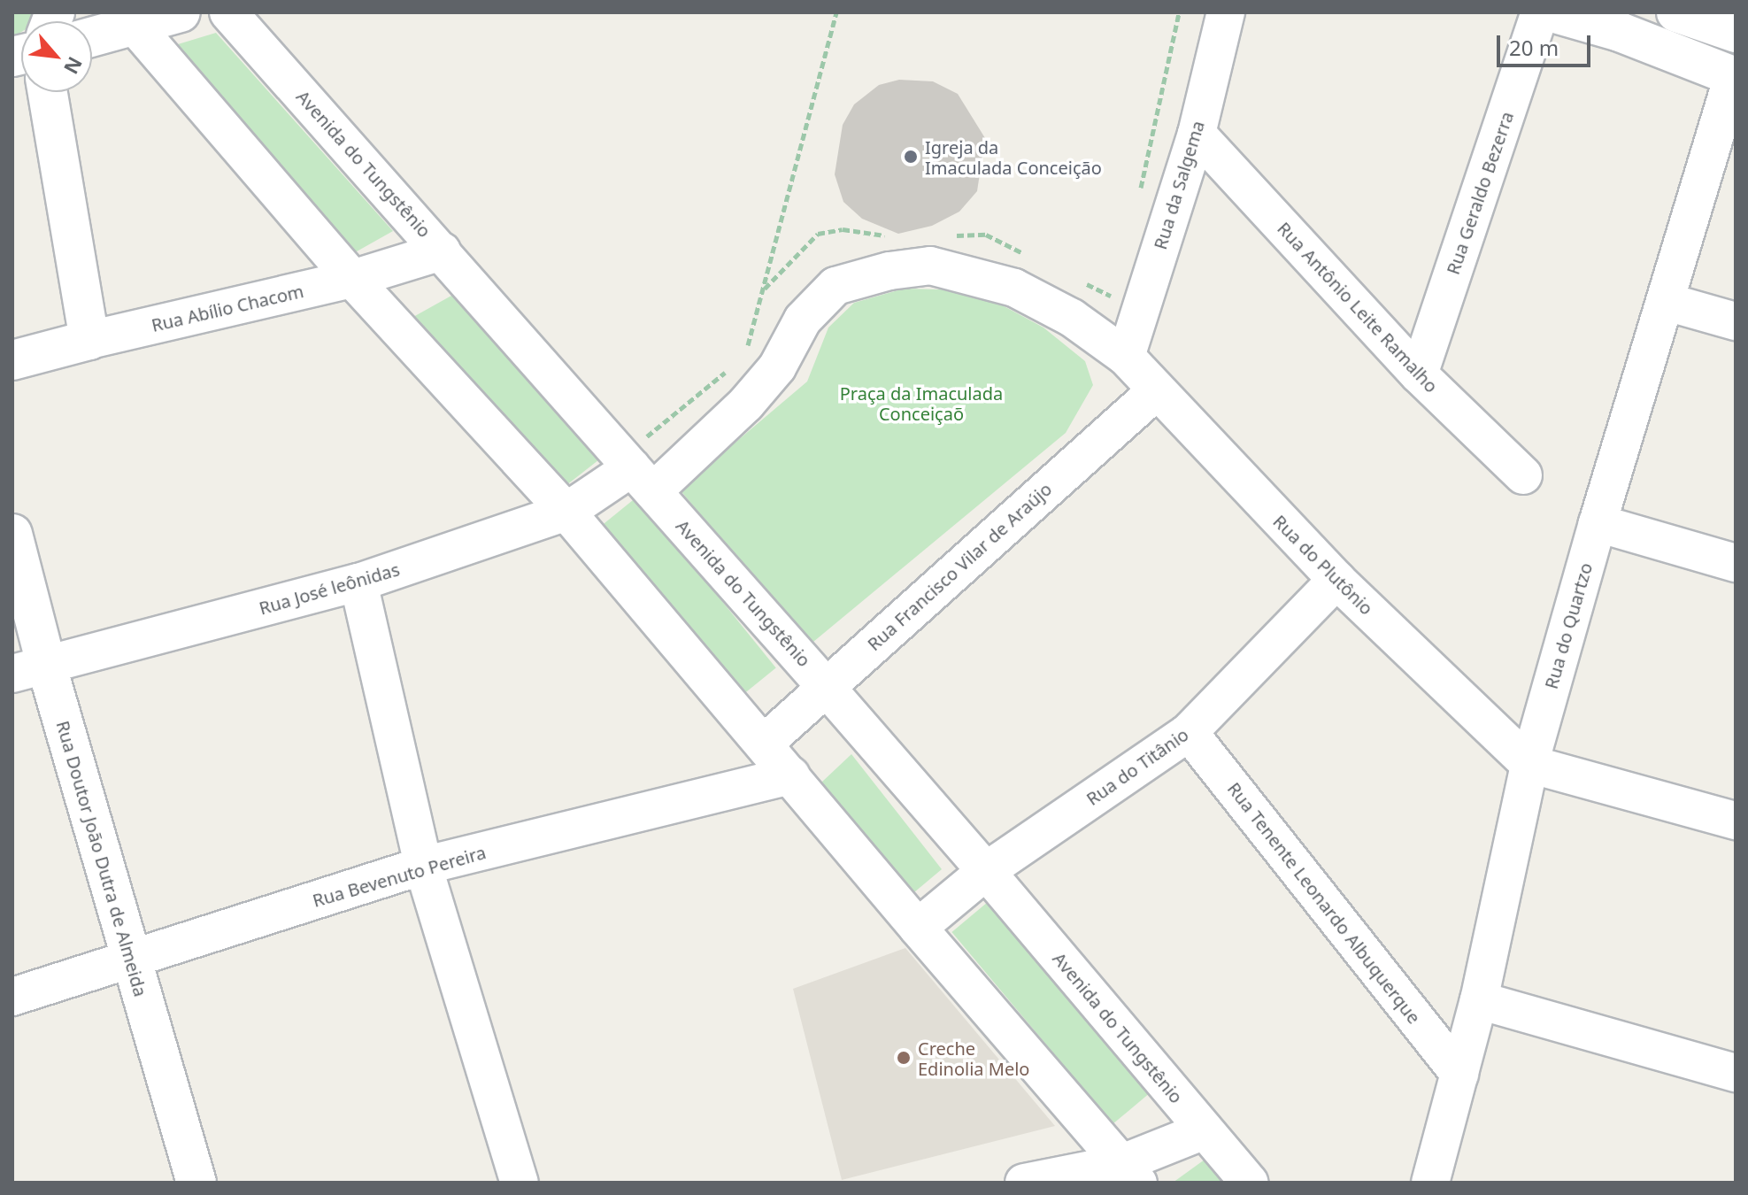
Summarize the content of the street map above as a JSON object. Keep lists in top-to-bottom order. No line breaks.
{"streets":{"main road":["Rua Abílio Chacom","Rua Doutor João Dutra de Almeida"],"street":["Avenida do Tungstênio","Rua da Salgema","Rua Geraldo Bezerra","Rua Antônio Leite Ramalho","Rua do Plutônio","Rua Francisco Vilar de Araújo","Rua José leônidas","Rua do Quartzo","Rua do Titânio","Rua Bevenuto Pereira","Rua Tenente Leonardo Albuquerque"]},"crossings":[["Avenida do Tungstênio","Rua Abílio Chacom"],["Avenida do Tungstênio","Rua Francisco Vilar de Araújo"],["Avenida do Tungstênio","Rua José leônidas"],["Avenida do Tungstênio","Rua do Titânio"],["Rua da Salgema","Rua Antônio Leite Ramalho"],["Rua da Salgema","Rua do Plutônio"],["Rua Geraldo Bezerra","Rua Antônio Leite Ramalho"],["Rua do Plutônio","Rua Francisco Vilar de Araújo"],["Rua do Plutônio","Rua do Quartzo"],["Rua do Plutônio","Rua do Titânio"],["Rua José leônidas","Rua Doutor João Dutra de Almeida"],["Rua do Quartzo","Rua Tenente Leonardo Albuquerque"],["Rua do Titânio","Rua Tenente Leonardo Albuquerque"],["Rua Doutor João Dutra de Almeida","Rua Bevenuto Pereira"]],"parks":["Praça da Imaculada Conceiçaõ"],"places":["Igreja da Imaculada Conceição","Creche Edinolia Melo"],"scale_bar":"20 m","north":"bottom right"}
